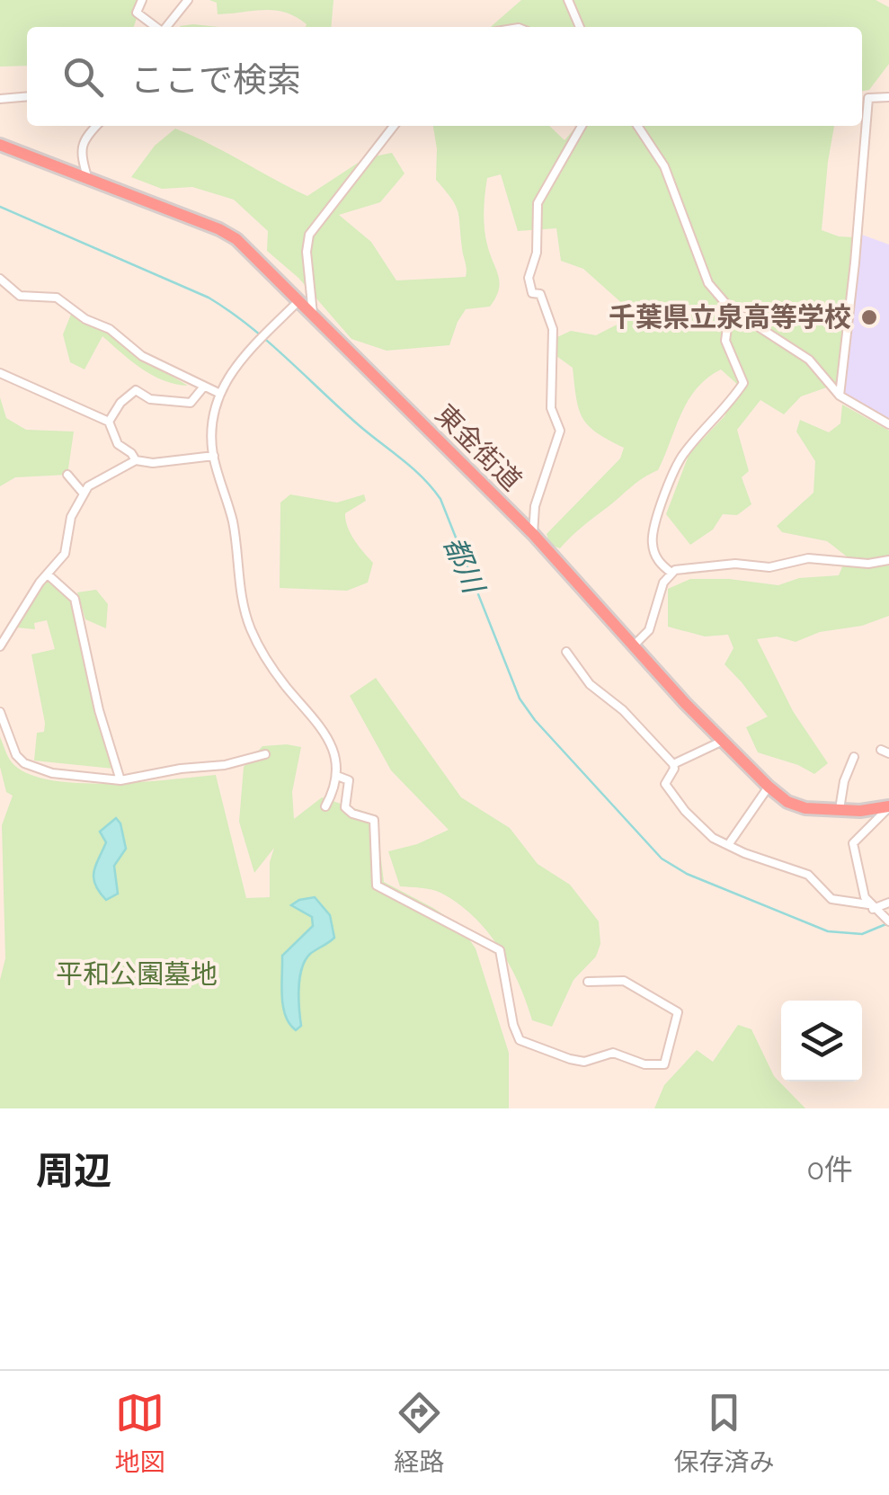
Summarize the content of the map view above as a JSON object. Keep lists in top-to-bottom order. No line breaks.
{"streets":{"highway":["東金街道"]},"water":["都川"],"parks":["平和公園墓地"],"places":["千葉県立泉高等学校"],"page":{"search":"ここで検索","heading":["周辺","0件"],"nav":["地図","経路","保存済み"]}}
